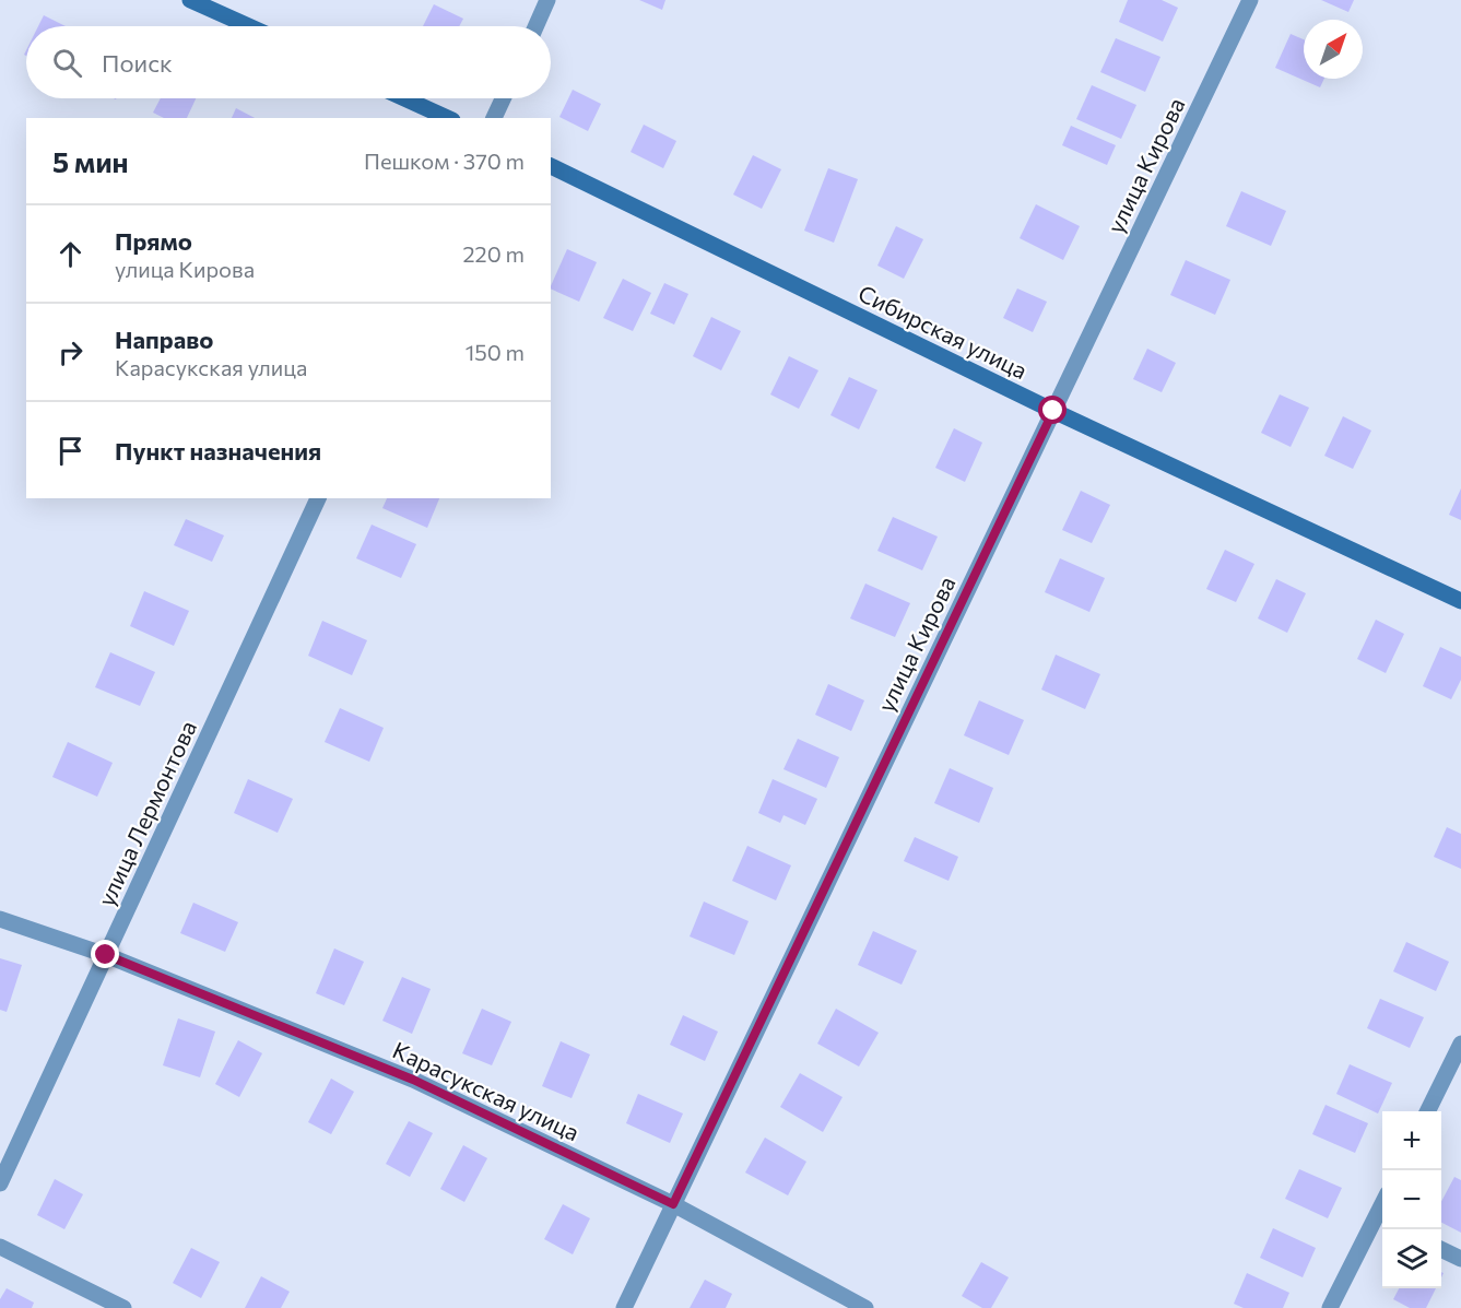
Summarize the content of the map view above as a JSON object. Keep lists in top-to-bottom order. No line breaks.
{"streets":{"street":["улица Кирова","Сибирская улица","улица Лермонтова","Карасукская улица"]},"crossings":[["улица Кирова","Сибирская улица"],["улица Кирова","Карасукская улица"],["улица Лермонтова","Карасукская улица"]],"north":"top right","page":{"search":"Поиск","heading":["5 мин","Пешком · 370 m"],"list":[["Прямо","улица Кирова","220 m"],["Направо","Карасукская улица","150 m"],"Пункт назначения"],"map_buttons":["+","−"]}}
